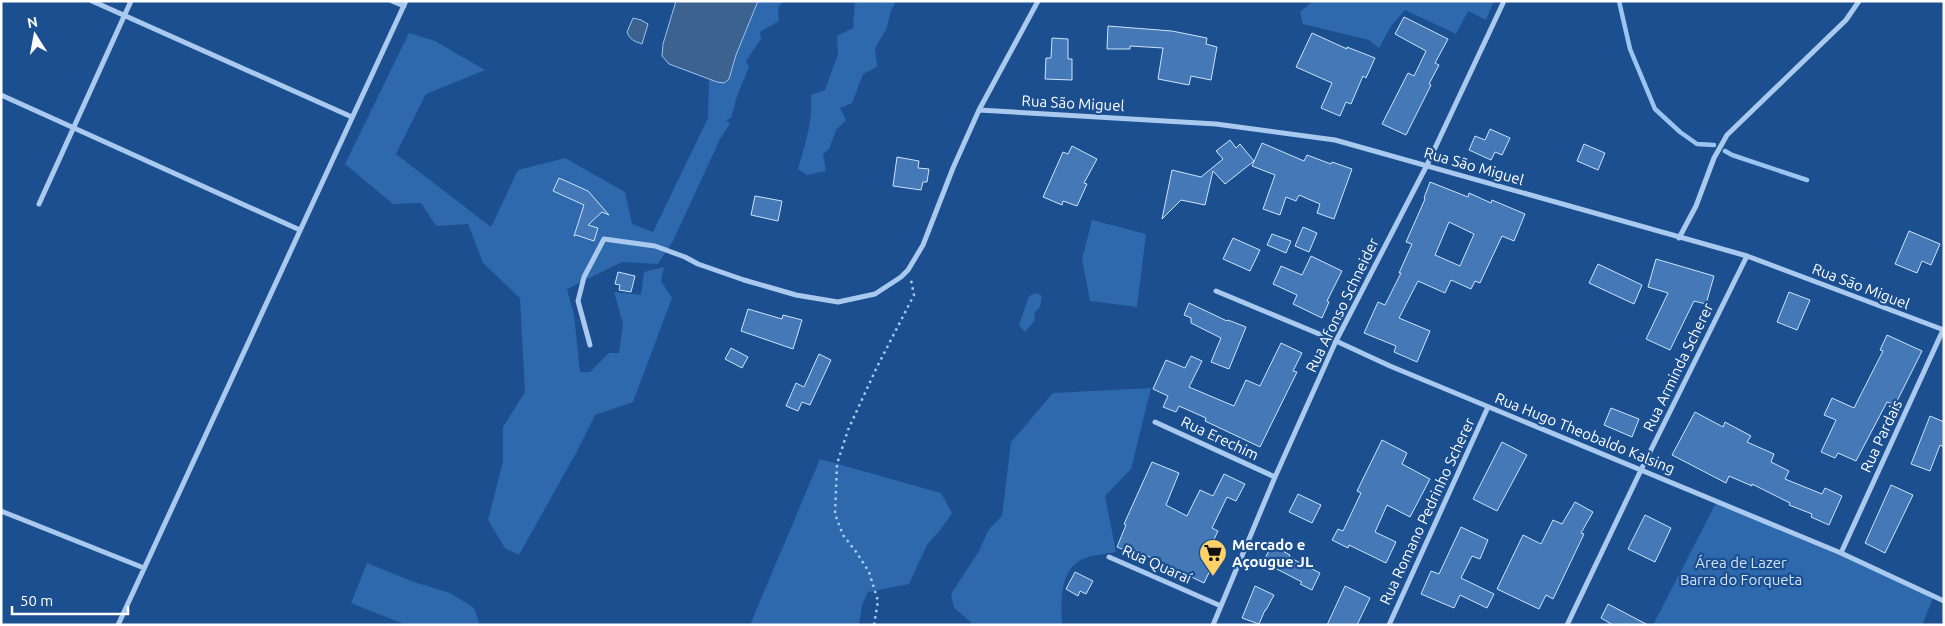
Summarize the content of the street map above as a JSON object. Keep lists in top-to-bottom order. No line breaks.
{"streets":{"street":["Rua São Miguel","Rua Afonso Schneider","Rua Arminda Scherer","Rua Hugo Theobaldo Kalsing","Rua Pardais","Rua Erechim","Rua Romano Pedrinho Scherer","Rua Quaraí"]},"crossings":[["Rua São Miguel","Rua Afonso Schneider"],["Rua São Miguel","Rua Arminda Scherer"],["Rua São Miguel","Rua Pardais"],["Rua Afonso Schneider","Rua Hugo Theobaldo Kalsing"],["Rua Afonso Schneider","Rua Erechim"],["Rua Afonso Schneider","Rua Quaraí"],["Rua Arminda Scherer","Rua Hugo Theobaldo Kalsing"],["Rua Hugo Theobaldo Kalsing","Rua Pardais"],["Rua Hugo Theobaldo Kalsing","Rua Romano Pedrinho Scherer"]],"parks":["Área de Lazer Barra do Forqueta"],"places":{"supermarket":["Mercado e Açougue JL"]},"scale_bar":"50 m","north":"top"}
